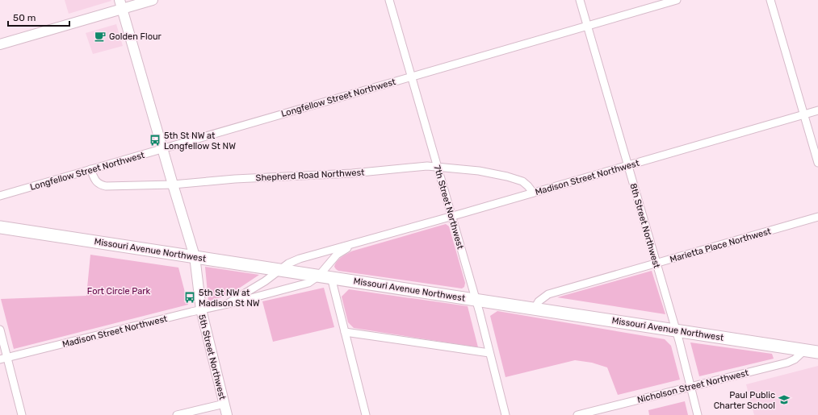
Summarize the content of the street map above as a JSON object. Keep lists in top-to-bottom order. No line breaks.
{"streets":{"main road":["Missouri Avenue Northwest"],"street":["Longfellow Street Northwest","Shepherd Road Northwest","Madison Street Northwest","7th Street Northwest","8th Street Northwest","Marietta Place Northwest","5th Street Northwest","Nicholson Street Northwest"]},"crossings":[["Longfellow Street Northwest","Shepherd Road Northwest"],["Longfellow Street Northwest","7th Street Northwest"],["Longfellow Street Northwest","8th Street Northwest"],["Longfellow Street Northwest","5th Street Northwest"],["Shepherd Road Northwest","Madison Street Northwest"],["Shepherd Road Northwest","7th Street Northwest"],["Shepherd Road Northwest","5th Street Northwest"],["Madison Street Northwest","7th Street Northwest"],["Madison Street Northwest","8th Street Northwest"],["Madison Street Northwest","Missouri Avenue Northwest"],["Madison Street Northwest","5th Street Northwest"],["7th Street Northwest","Missouri Avenue Northwest"],["8th Street Northwest","Marietta Place Northwest"],["8th Street Northwest","Missouri Avenue Northwest"],["8th Street Northwest","Nicholson Street Northwest"],["Marietta Place Northwest","Missouri Avenue Northwest"],["Missouri Avenue Northwest","5th Street Northwest"],["Missouri Avenue Northwest","Nicholson Street Northwest"]],"parks":["Fort Circle Park"],"places":{"cafe":["Golden Flour"],"bus stop":["5th St NW at Longfellow St NW","5th St NW at Madison St NW"],"school or university":["Paul Public Charter School"]},"scale_bar":"50 m"}
